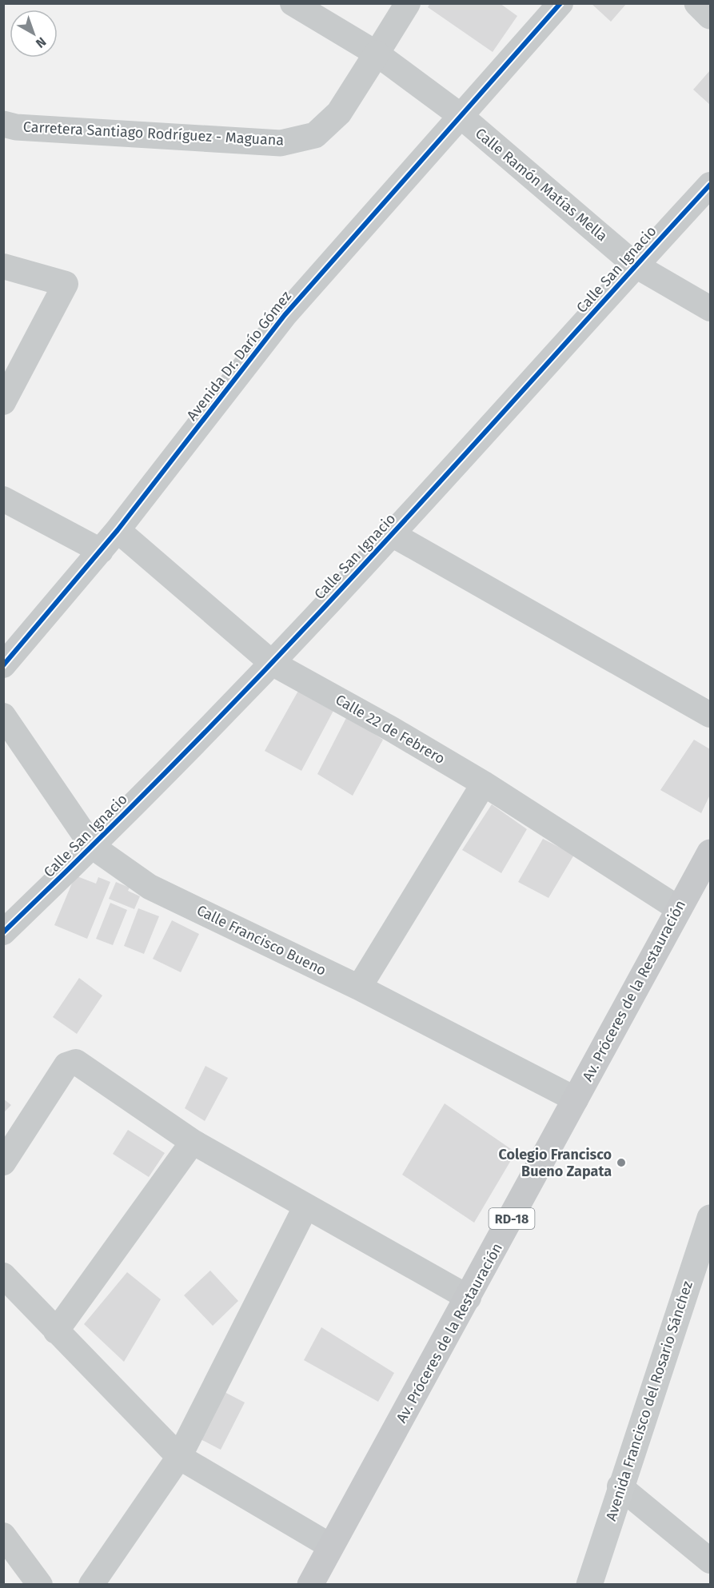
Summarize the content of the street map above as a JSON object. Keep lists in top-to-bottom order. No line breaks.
{"streets":{"main road":["Av. Próceres de la Restauración","RD-18","Avenida Francisco del Rosario Sánchez"],"street":["Carretera Santiago Rodríguez - Maguana","Calle Ramón Matías Mella","Calle San Ignacio","Avenida Dr. Darío Gómez","Calle 22 de Febrero","Calle Francisco Bueno"]},"crossings":[["Carretera Santiago Rodríguez - Maguana","Calle Ramón Matías Mella"],["Calle Ramón Matías Mella","Calle San Ignacio"],["Calle Ramón Matías Mella","Avenida Dr. Darío Gómez"],["Calle San Ignacio","Calle 22 de Febrero"],["Calle San Ignacio","Calle Francisco Bueno"],["Avenida Dr. Darío Gómez","Calle 22 de Febrero"],["Calle 22 de Febrero","Av. Próceres de la Restauración"],["Calle Francisco Bueno","Av. Próceres de la Restauración"]],"places":["Colegio Francisco Bueno Zapata"],"north":"bottom right"}
